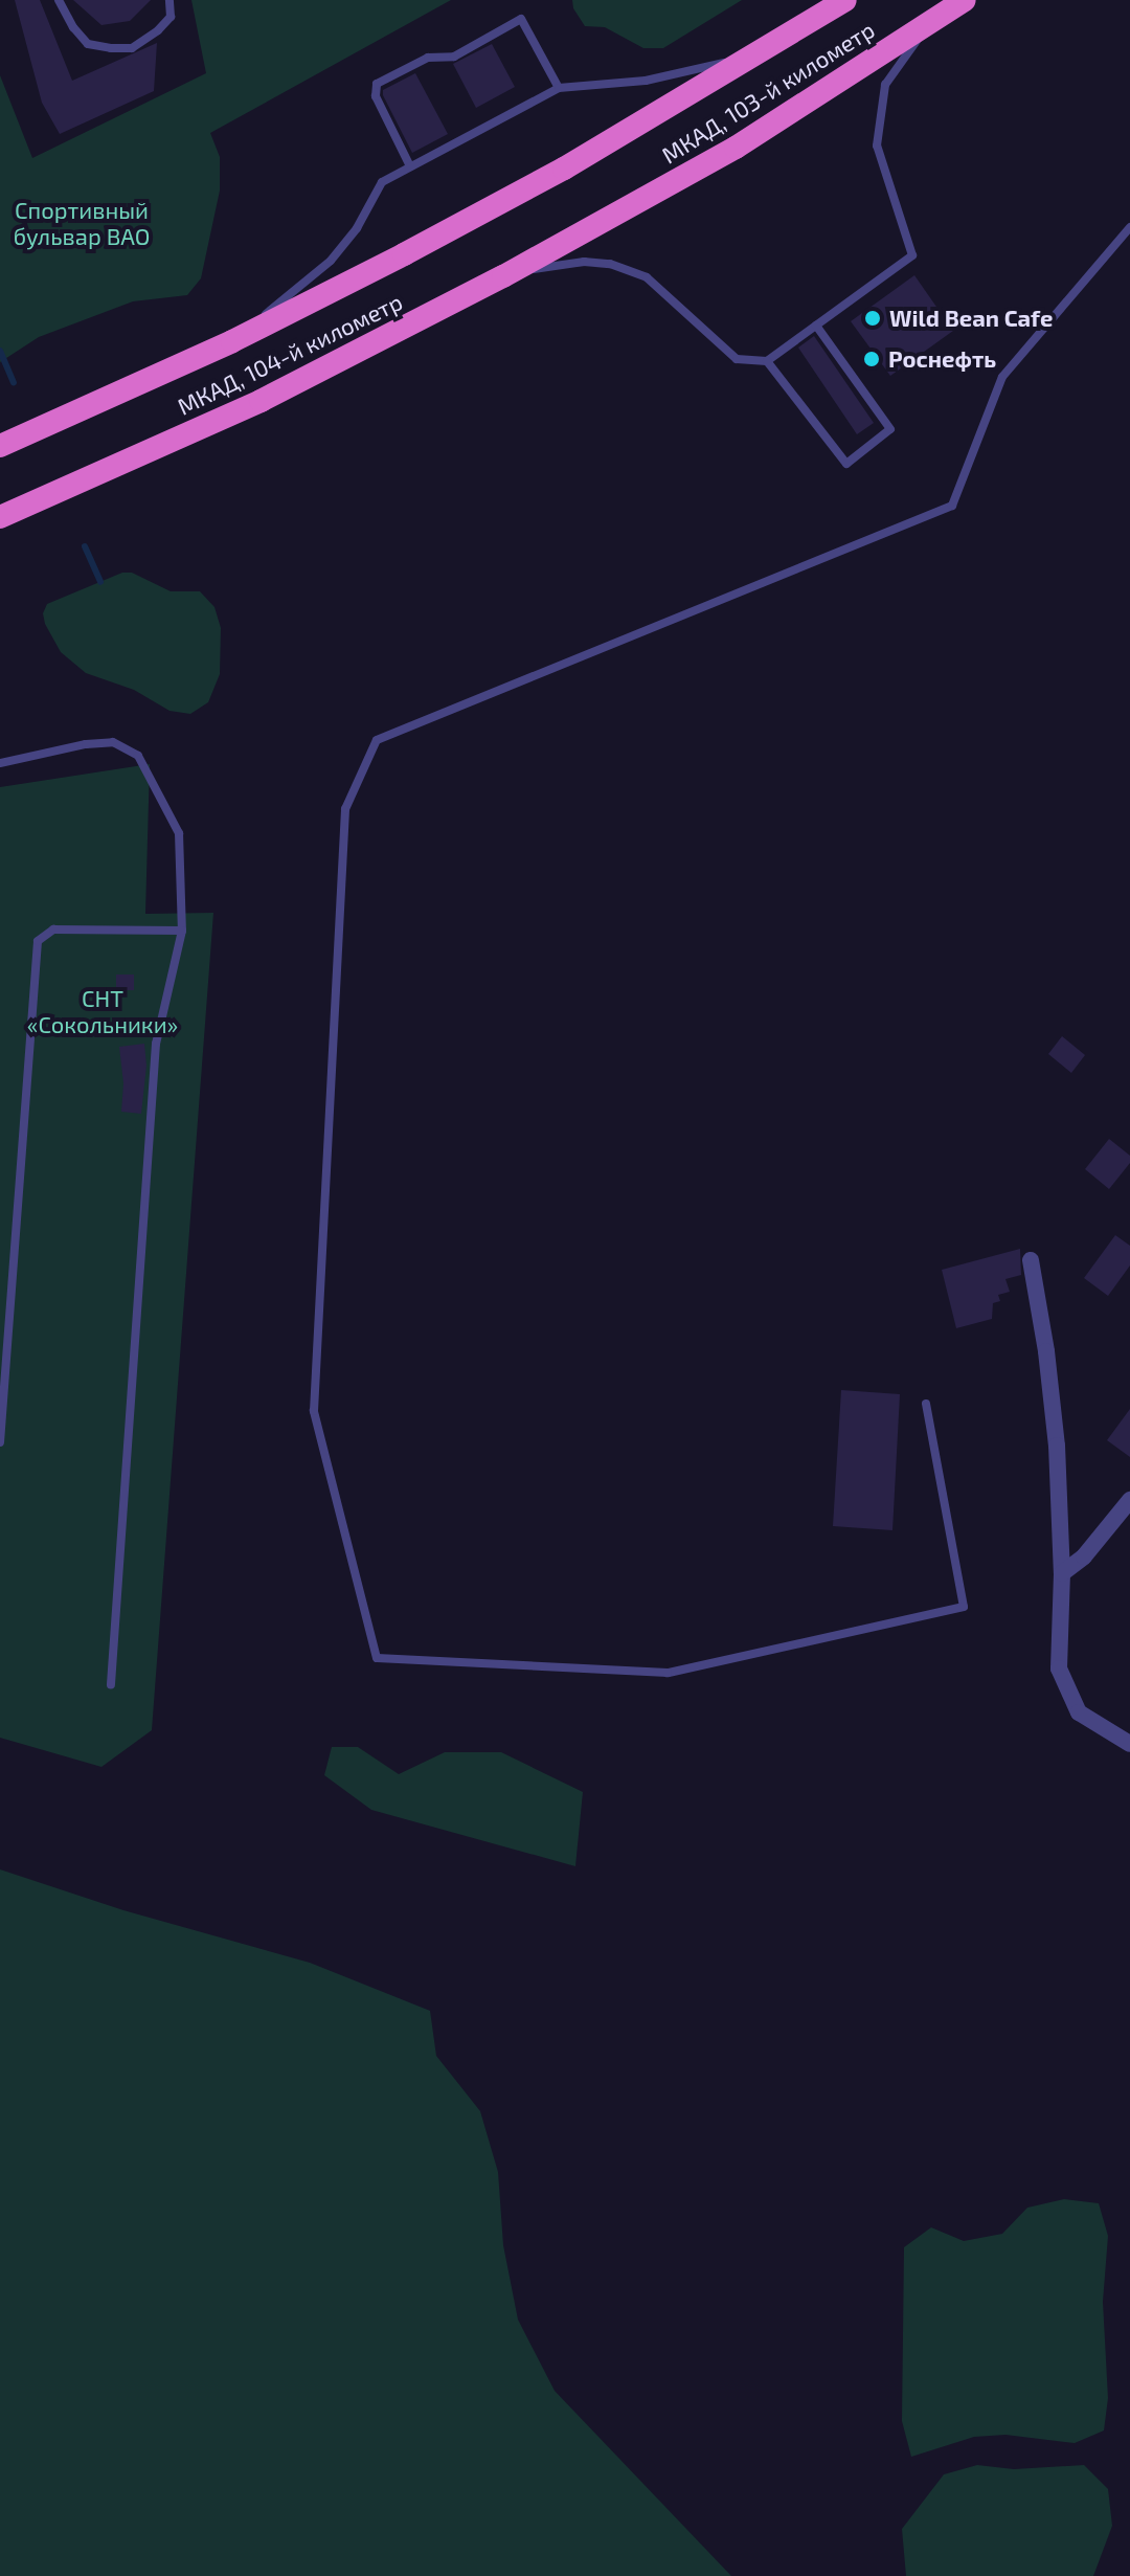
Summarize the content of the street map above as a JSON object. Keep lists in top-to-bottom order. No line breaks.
{"streets":{"highway":["МКАД, 103-й километр","МКАД, 104-й километр"]},"crossings":[["МКАД, 103-й километр","МКАД, 104-й километр"]],"parks":["Спортивный бульвар ВАО","СНТ «Сокольники»"],"places":["Wild Bean Cafe","Роснефть"]}
